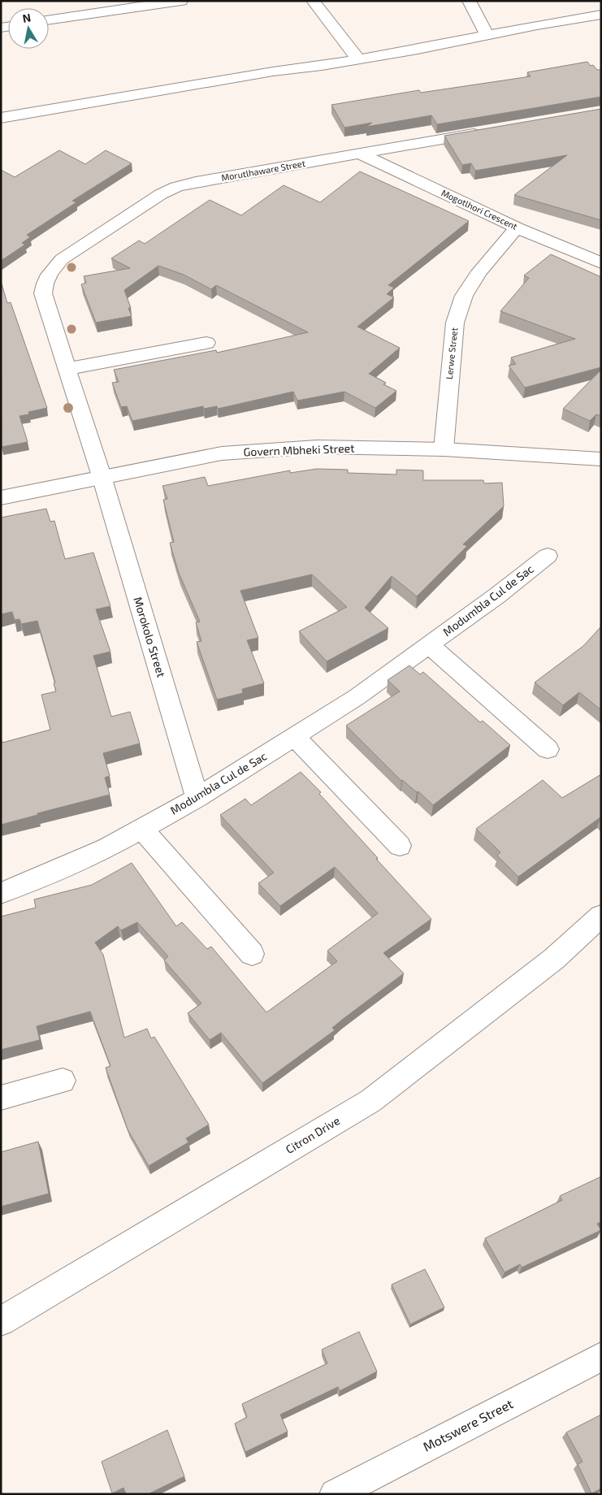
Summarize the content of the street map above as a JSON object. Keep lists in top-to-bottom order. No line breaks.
{"streets":{"street":["Morutlhaware Street","Mogotlhori Crescent","Lerwe Street","Govern Mbheki Street","Modumbla Cul de Sac","Morokolo Street","Citron Drive","Motswere Street"]},"crossings":[["Morutlhaware Street","Mogotlhori Crescent"],["Morutlhaware Street","Govern Mbheki Street"],["Morutlhaware Street","Morokolo Street"],["Mogotlhori Crescent","Lerwe Street"],["Lerwe Street","Govern Mbheki Street"],["Govern Mbheki Street","Morokolo Street"],["Modumbla Cul de Sac","Morokolo Street"]],"north":"top"}
